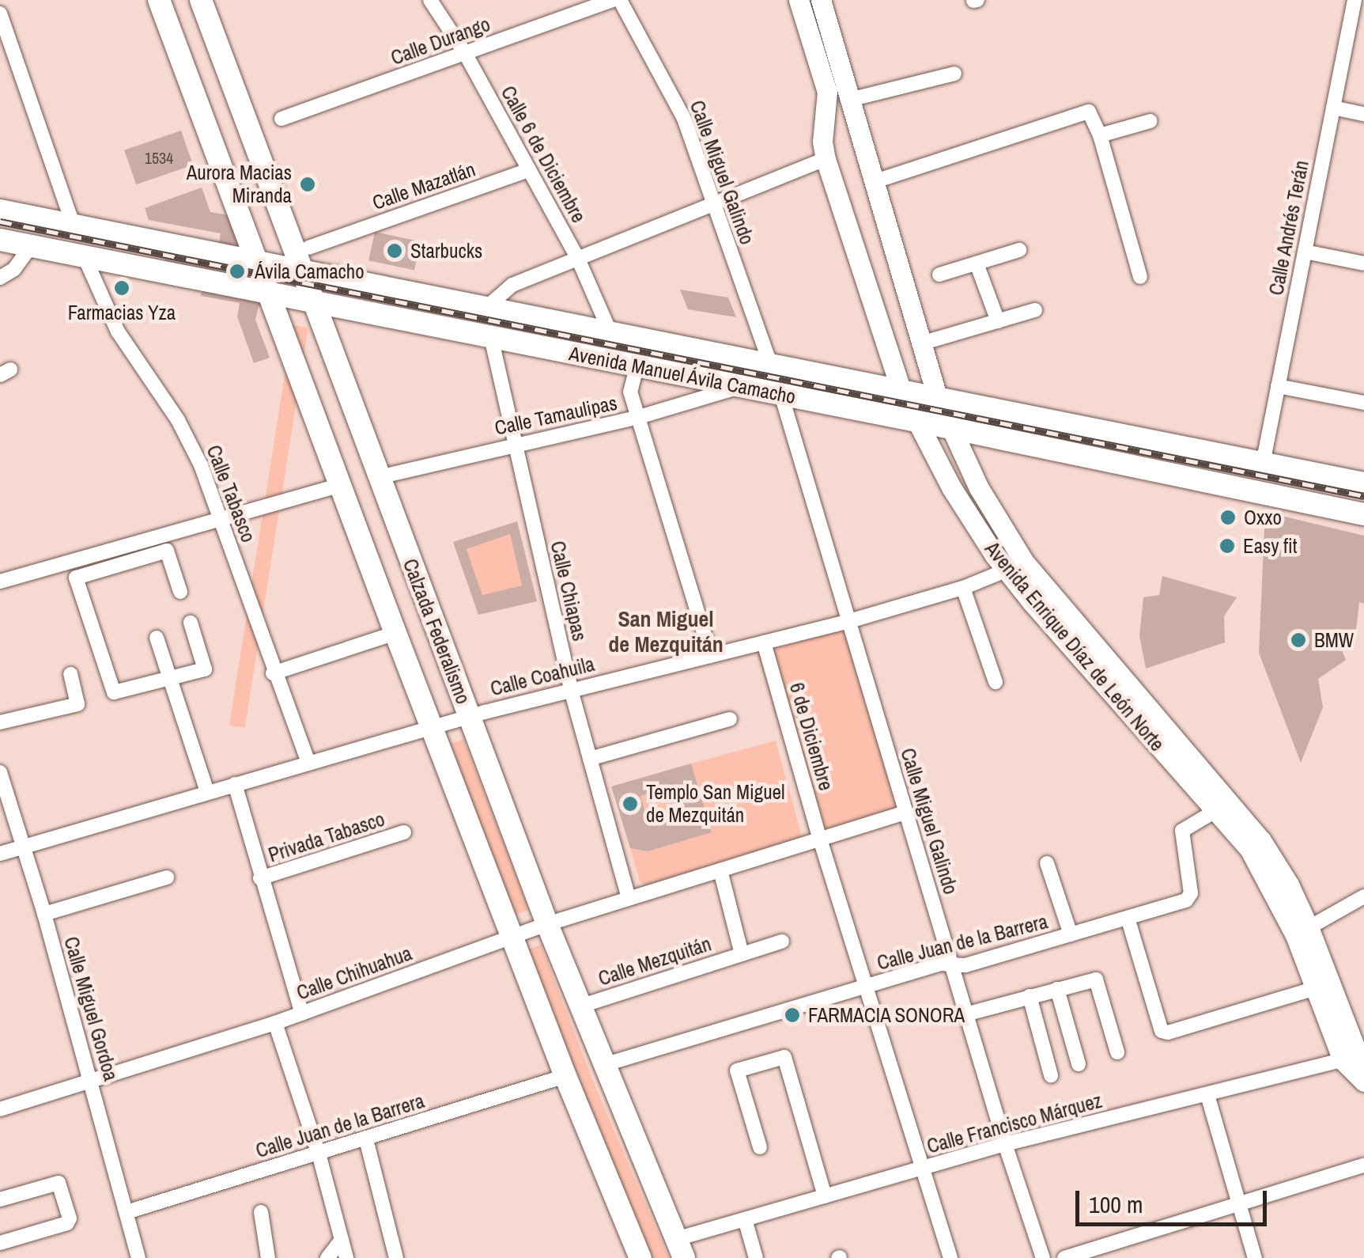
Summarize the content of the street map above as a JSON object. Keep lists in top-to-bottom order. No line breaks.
{"streets":{"main road":["Avenida Manuel Ávila Camacho","Calzada Federalismo","Avenida Enrique Díaz de León Norte"],"street":["Calle Durango","Calle 6 de Diciembre","Calle Miguel Galindo","Calle Mazatlán","Calle Andrés Terán","Calle Tamaulipas","Calle Tabasco","Calle Chiapas","Calle Coahuila","6 de Diciembre","Privada Tabasco","Calle Juan de la Barrera","Calle Mezquitán","Calle Chihuahua","Calle Miguel Gordoa","Calle Francisco Márquez"]},"crossings":[["Calle Durango","Calle 6 de Diciembre"],["Calle 6 de Diciembre","Calle Mazatlán"],["Calle 6 de Diciembre","Avenida Manuel Ávila Camacho"],["Calle Miguel Galindo","Avenida Manuel Ávila Camacho"],["Calle Miguel Galindo","Calle Coahuila"],["Calle Miguel Galindo","Calle Juan de la Barrera"],["Calle Miguel Galindo","Calle Chihuahua"],["Calle Miguel Galindo","Calle Francisco Márquez"],["Calle Andrés Terán","Avenida Manuel Ávila Camacho"],["Avenida Manuel Ávila Camacho","Calle Tamaulipas"],["Avenida Manuel Ávila Camacho","Calle Tabasco"],["Avenida Manuel Ávila Camacho","Calle Chiapas"],["Avenida Manuel Ávila Camacho","Calzada Federalismo"],["Avenida Manuel Ávila Camacho","Avenida Enrique Díaz de León Norte"],["Calle Tamaulipas","Calle Chiapas"],["Calle Tamaulipas","Calzada Federalismo"],["Calle Tabasco","Calle Coahuila"],["Calle Chiapas","Calle Coahuila"],["Calle Chiapas","Calle Chihuahua"],["Calzada Federalismo","Calle Coahuila"],["Calzada Federalismo","Calle Juan de la Barrera"],["Calzada Federalismo","Calle Mezquitán"],["Calzada Federalismo","Calle Chihuahua"],["Calzada Federalismo","Calle Francisco Márquez"],["Avenida Enrique Díaz de León Norte","Calle Coahuila"],["Avenida Enrique Díaz de León Norte","Calle Francisco Márquez"],["Calle Coahuila","6 de Diciembre"],["Calle Coahuila","Calle Miguel Gordoa"],["6 de Diciembre","Calle Chihuahua"],["Calle Juan de la Barrera","Calle Miguel Gordoa"],["Calle Chihuahua","Calle Miguel Gordoa"]],"districts":["San Miguel de Mezquitán"],"places":["Aurora Macias Miranda","Starbucks","Ávila Camacho","Farmacias Yza","Oxxo","Easy fit","BMW","Templo San Miguel de Mezquitán","FARMACIA SONORA"],"house_numbers":["1534"],"scale_bar":"100 m"}
